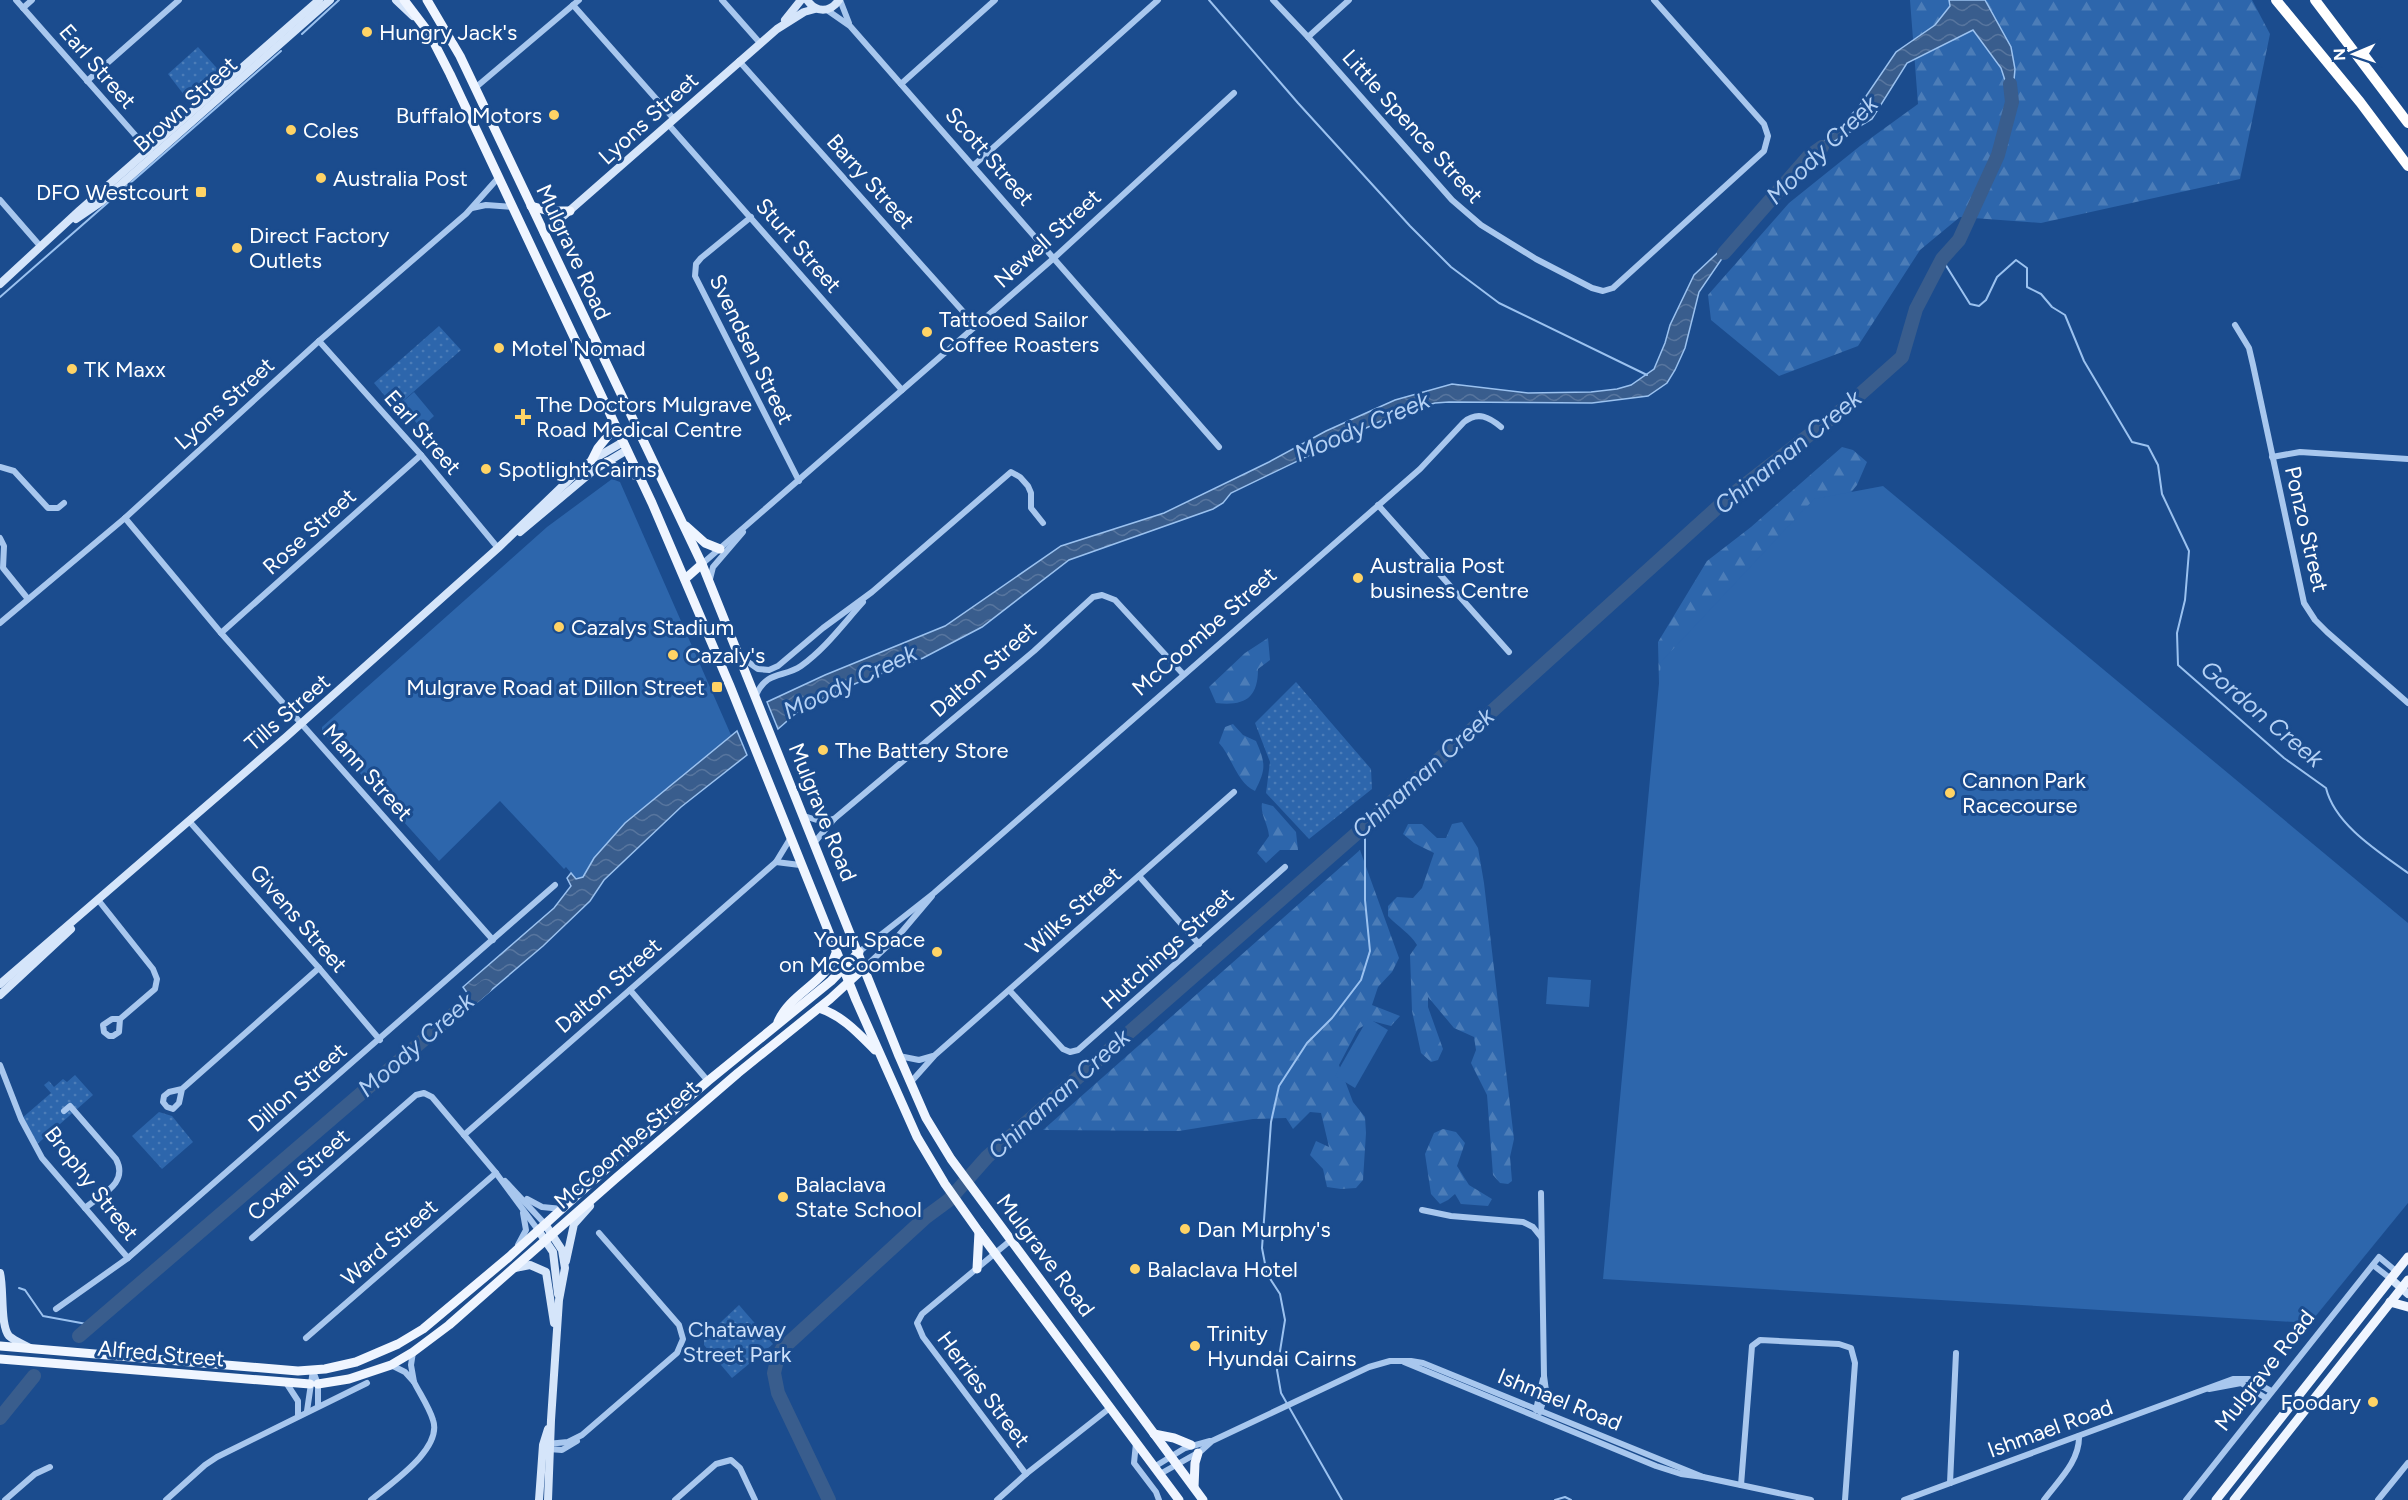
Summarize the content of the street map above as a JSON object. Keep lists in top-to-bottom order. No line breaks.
{"streets":{"main road":["Mulgrave Road","McCoombe Street","Alfred Street"],"street":["Earl Street","Brown Street","Lyons Street","Little Spence Street","Scott Street","Barry Street","Newell Street","Sturt Street","Svendsen Street","Ponzo Street","Rose Street","Dalton Street","Tills Street","Mann Street","Wilks Street","Givens Street","Hutchings Street","Dillon Street","Coxall Street","Brophy Street","Ward Street","Herries Street","Ishmael Road"]},"crossings":[["Earl Street","Brown Street"],["Earl Street","Lyons Street"],["Earl Street","Rose Street"],["Earl Street","Tills Street"],["Lyons Street","Barry Street"],["Lyons Street","Sturt Street"],["Lyons Street","Mulgrave Road"],["Lyons Street","Mann Street"],["Scott Street","Newell Street"],["Barry Street","Newell Street"],["Newell Street","Sturt Street"],["Newell Street","Mulgrave Road"],["Newell Street","Svendsen Street"],["Sturt Street","Svendsen Street"],["Mulgrave Road","McCoombe Street"],["Mulgrave Road","Dalton Street"],["Mulgrave Road","Tills Street"],["Mulgrave Road","Wilks Street"],["Mulgrave Road","Ishmael Road"],["Rose Street","Mann Street"],["McCoombe Street","Dalton Street"],["McCoombe Street","Alfred Street"],["Dalton Street","Coxall Street"],["Tills Street","Mann Street"],["Tills Street","Givens Street"],["Mann Street","Dillon Street"],["Wilks Street","Hutchings Street"],["Givens Street","Dillon Street"],["Dillon Street","Brophy Street"]],"water":["Moody Creek","Chinaman Creek","Gordon Creek"],"parks":["Chataway Street Park"],"places":{"other":["Hungry Jack's","Buffalo Motors","Coles","Australia Post","Direct Factory Outlets","Tattooed Sailor Coffee Roasters","Motel Nomad","TK Maxx","Spotlight Cairns","Australia Post business Centre","Cazalys Stadium","Cazaly's","The Battery Store","Cannon Park Racecourse","Your Space on McCoombe","Balaclava State School","Dan Murphy's","Balaclava Hotel","Trinity Hyundai Cairns","Foodary"],"transit":["DFO Westcourt","Mulgrave Road at Dillon Street"],"health":["The Doctors Mulgrave Road Medical Centre"]},"north":"left"}
